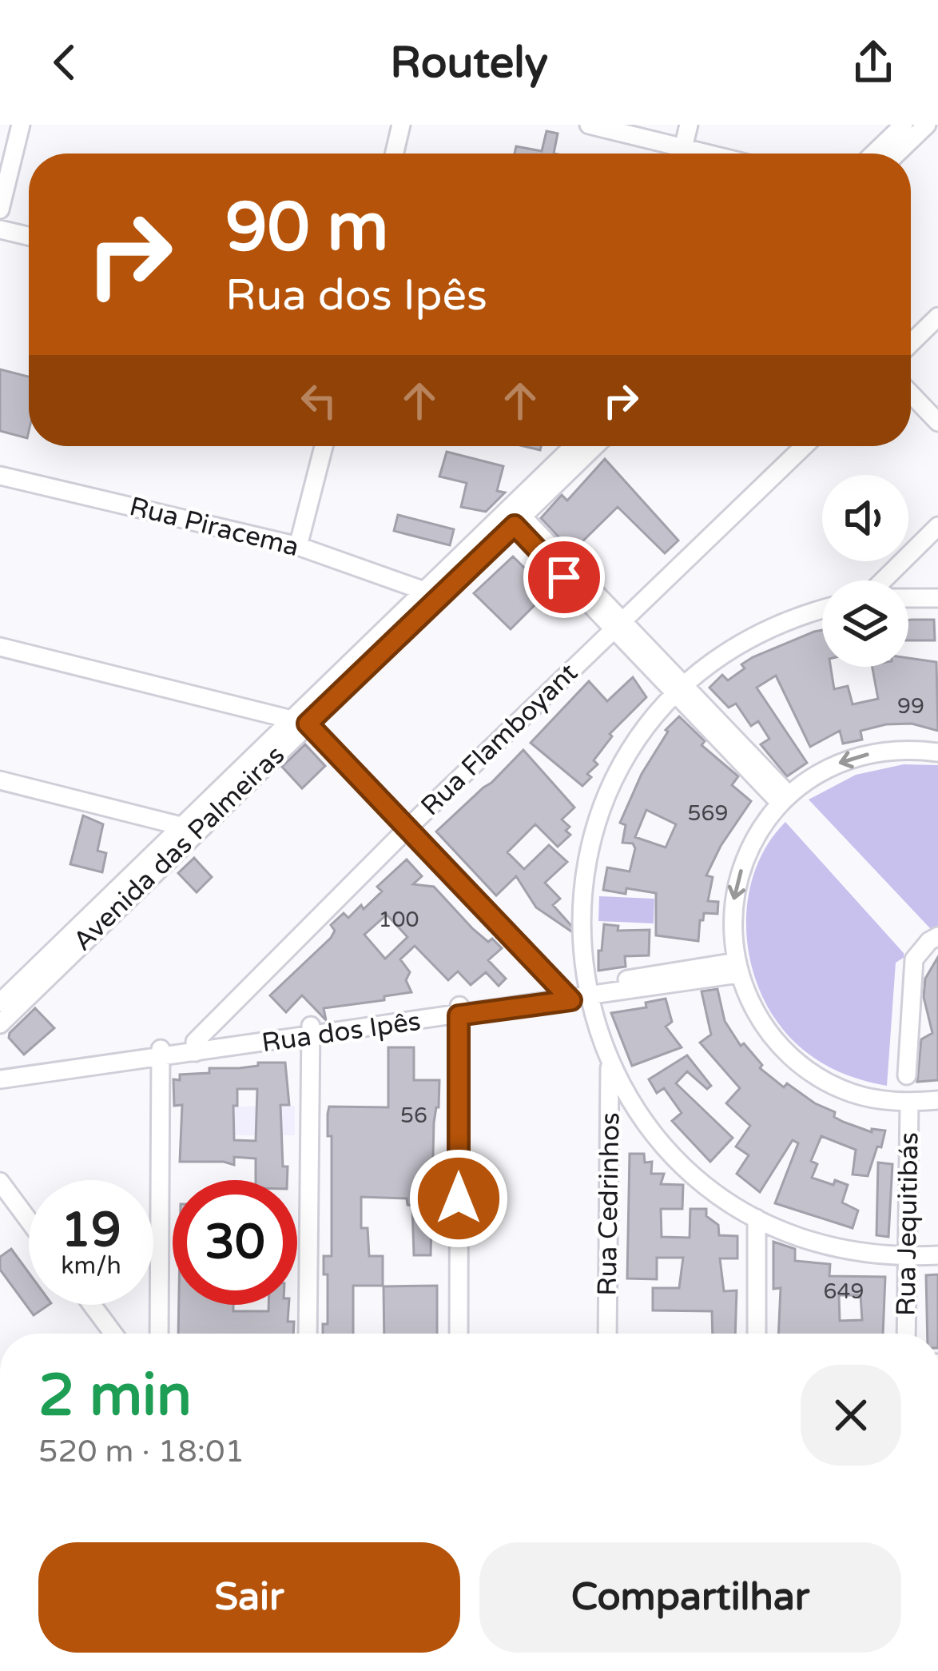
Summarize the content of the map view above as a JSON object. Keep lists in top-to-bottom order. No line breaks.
{"streets":{"street":["Rua Piracema","Rua Flamboyant","Avenida das Palmeiras","Rua dos Ipês","Rua Cedrinhos","Rua Jequitibás"]},"crossings":[["Rua Piracema","Avenida das Palmeiras"],["Rua Flamboyant","Rua dos Ipês"]],"house_numbers":["99","569","100","56","649"],"page":{"header":"Routely","turn":["90 m","Rua dos Ipês"],"speed":"19 km/h","limit":"30","heading":["2 min","520 m · 18:01"],"buttons":["Sair","Compartilhar"]}}
